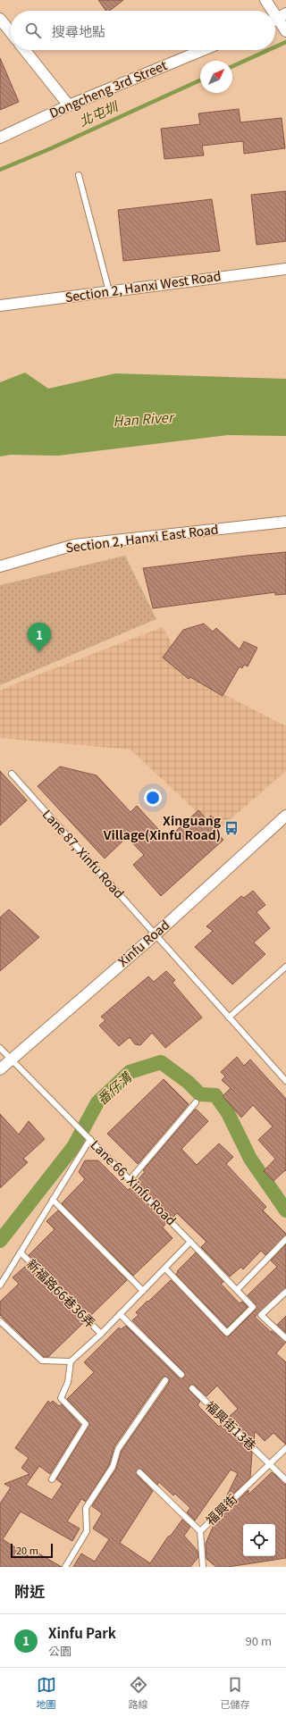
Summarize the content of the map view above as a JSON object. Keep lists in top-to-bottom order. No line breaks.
{"streets":{"street":["Dongcheng 3rd Street","Section 2, Hanxi West Road","Section 2, Hanxi East Road","Xinfu Road"],"lane":["Lane 87, Xinfu Road","Lane 66, Xinfu Road","新福路66巷36弄","福興街13巷","福興街"]},"crossings":[["Lane 87, Xinfu Road","Xinfu Road"],["Xinfu Road","Lane 66, Xinfu Road"],["福興街13巷","福興街"]],"water":["北屯圳","Han River","番仔溝"],"places":{"bus stop":["Xinguang Village(Xinfu Road)"]},"scale_bar":"20 m","north":"top right","page":{"search":"搜尋地點","pins":"1","scale":"20 m","heading":"附近","list":[{"mark":"1","name":"Xinfu Park","note":"公園","value":"90 m"}],"nav":["地圖","路線","已儲存"]}}
